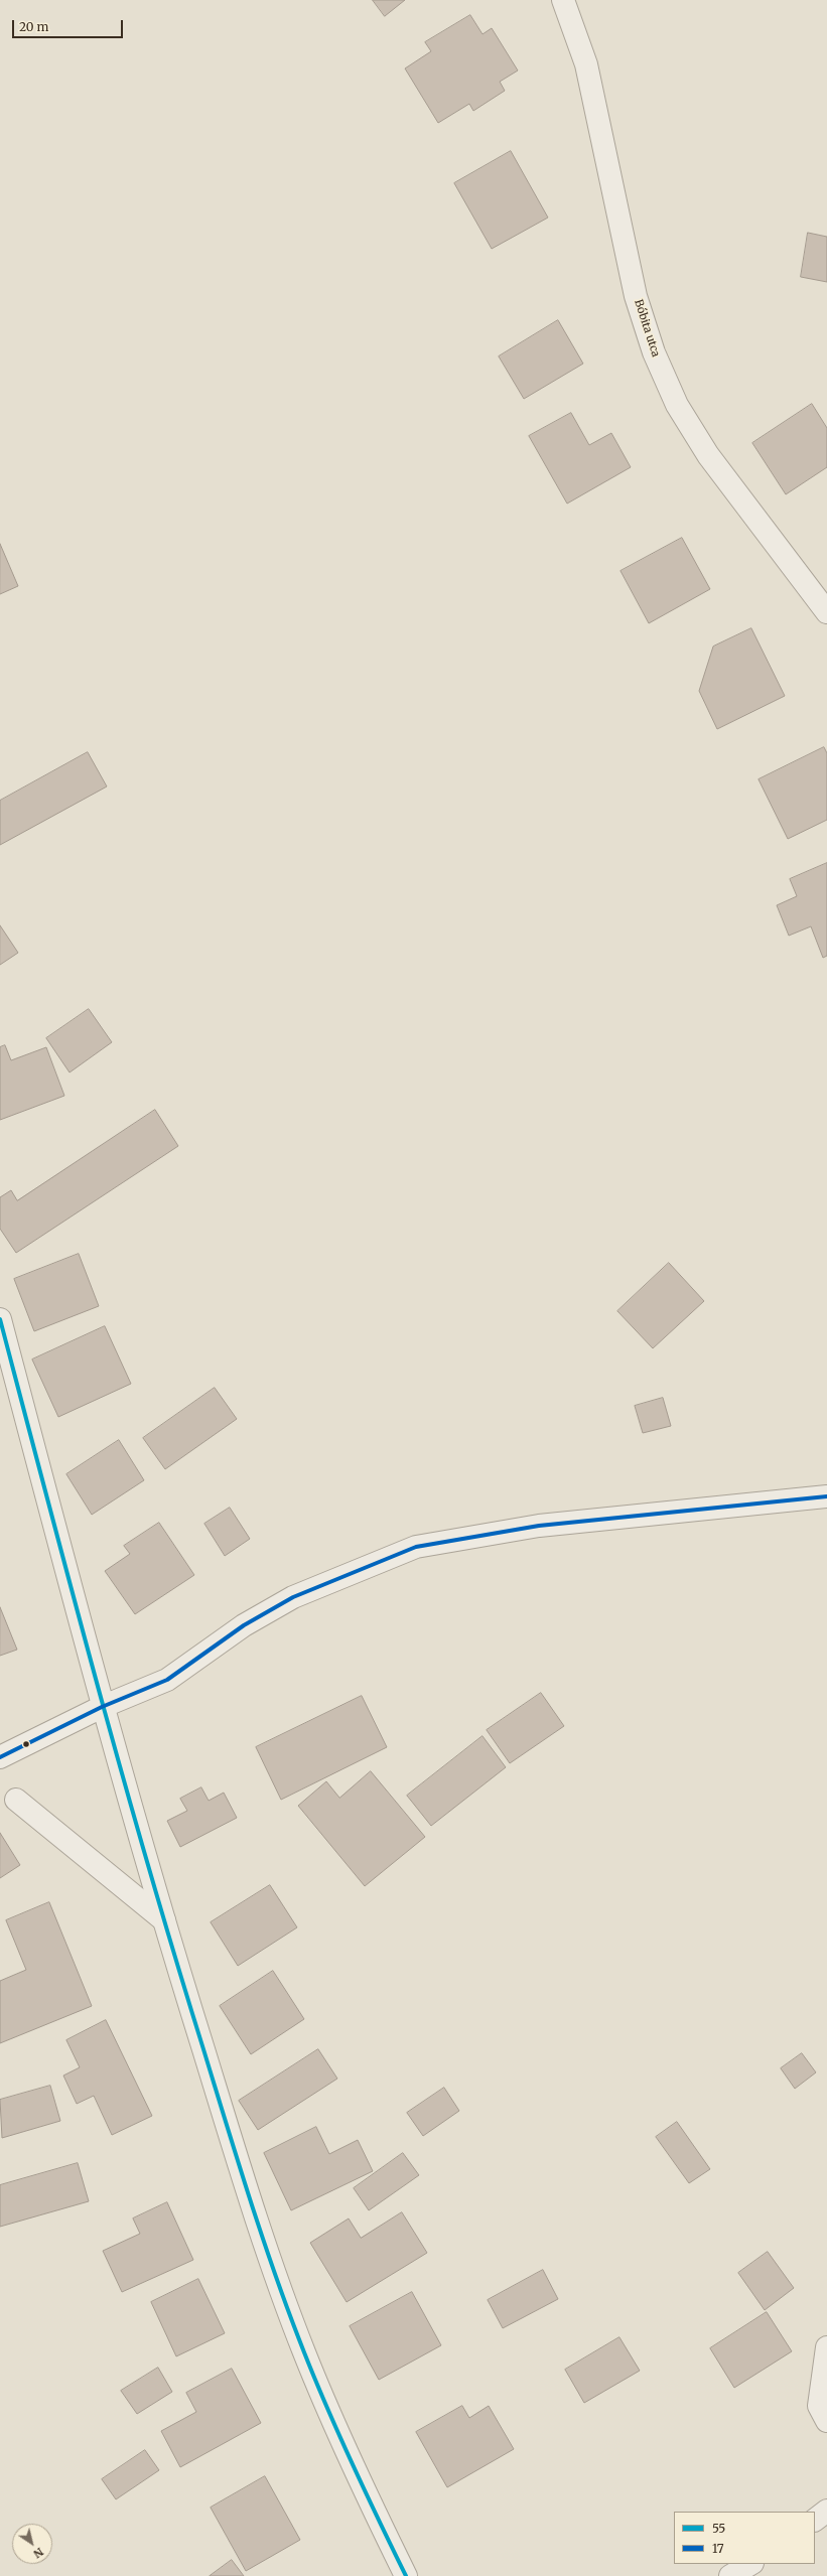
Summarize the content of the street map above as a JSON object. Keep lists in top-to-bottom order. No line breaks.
{"streets":{"street":["Bóbita utca"]},"lines":["transit line 55","transit line 17"],"legend":["55","17"],"scale_bar":"20 m","north":"bottom right"}
